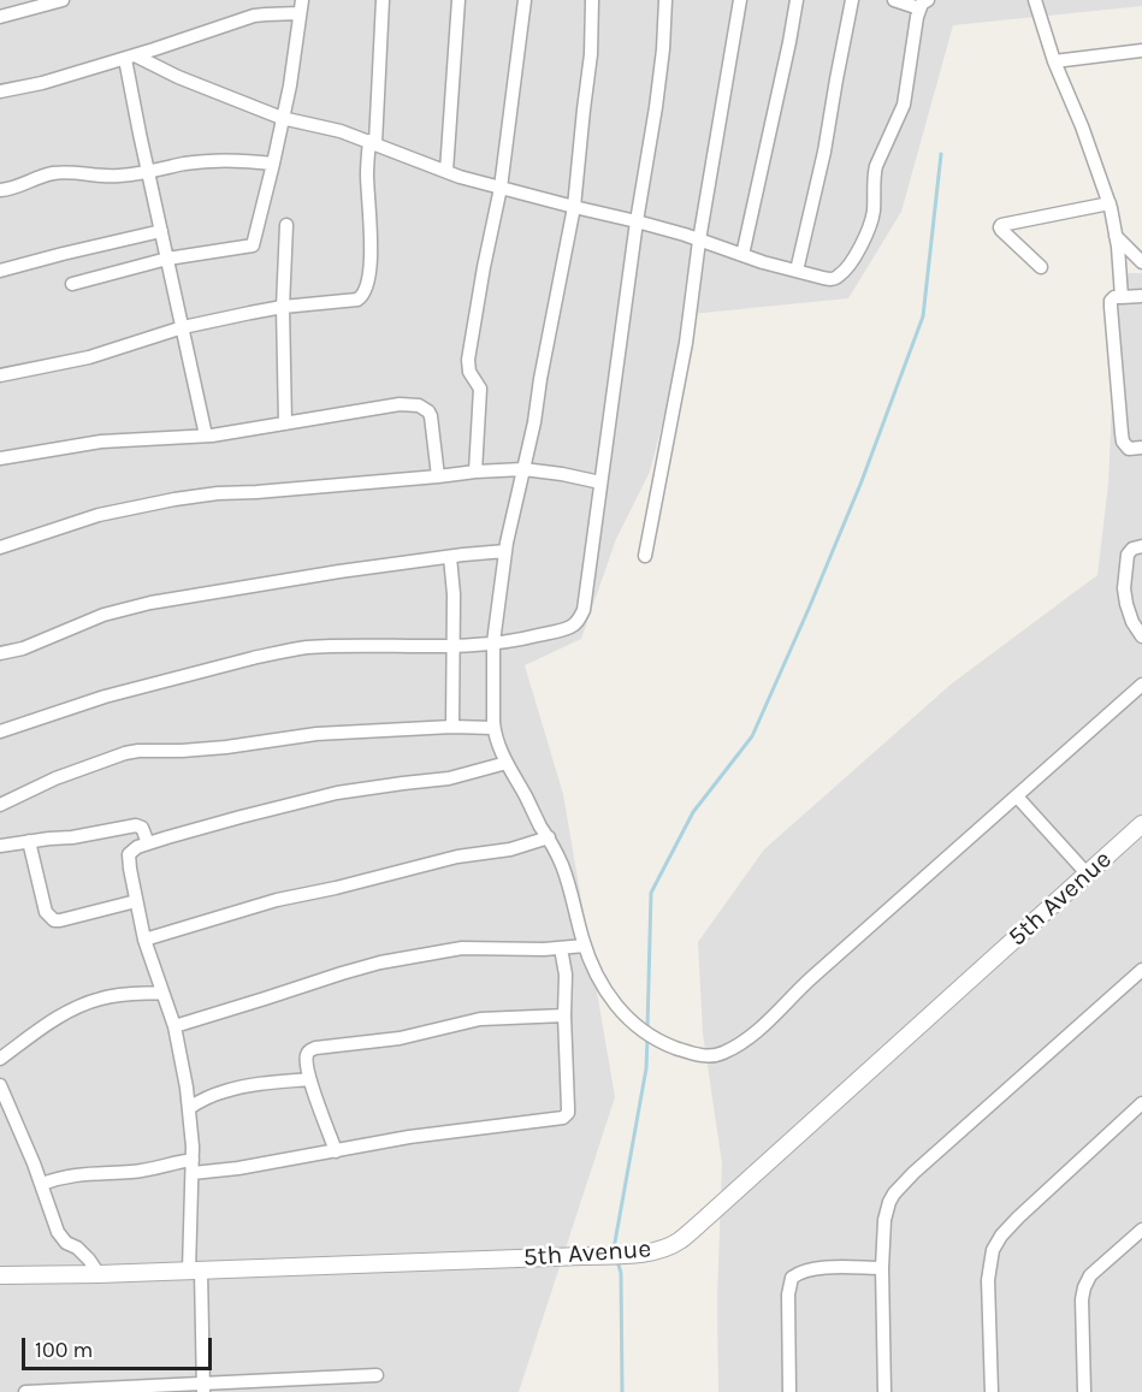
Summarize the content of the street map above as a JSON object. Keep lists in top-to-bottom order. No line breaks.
{"streets":{"street":["5th Avenue"]},"scale_bar":"100 m"}
